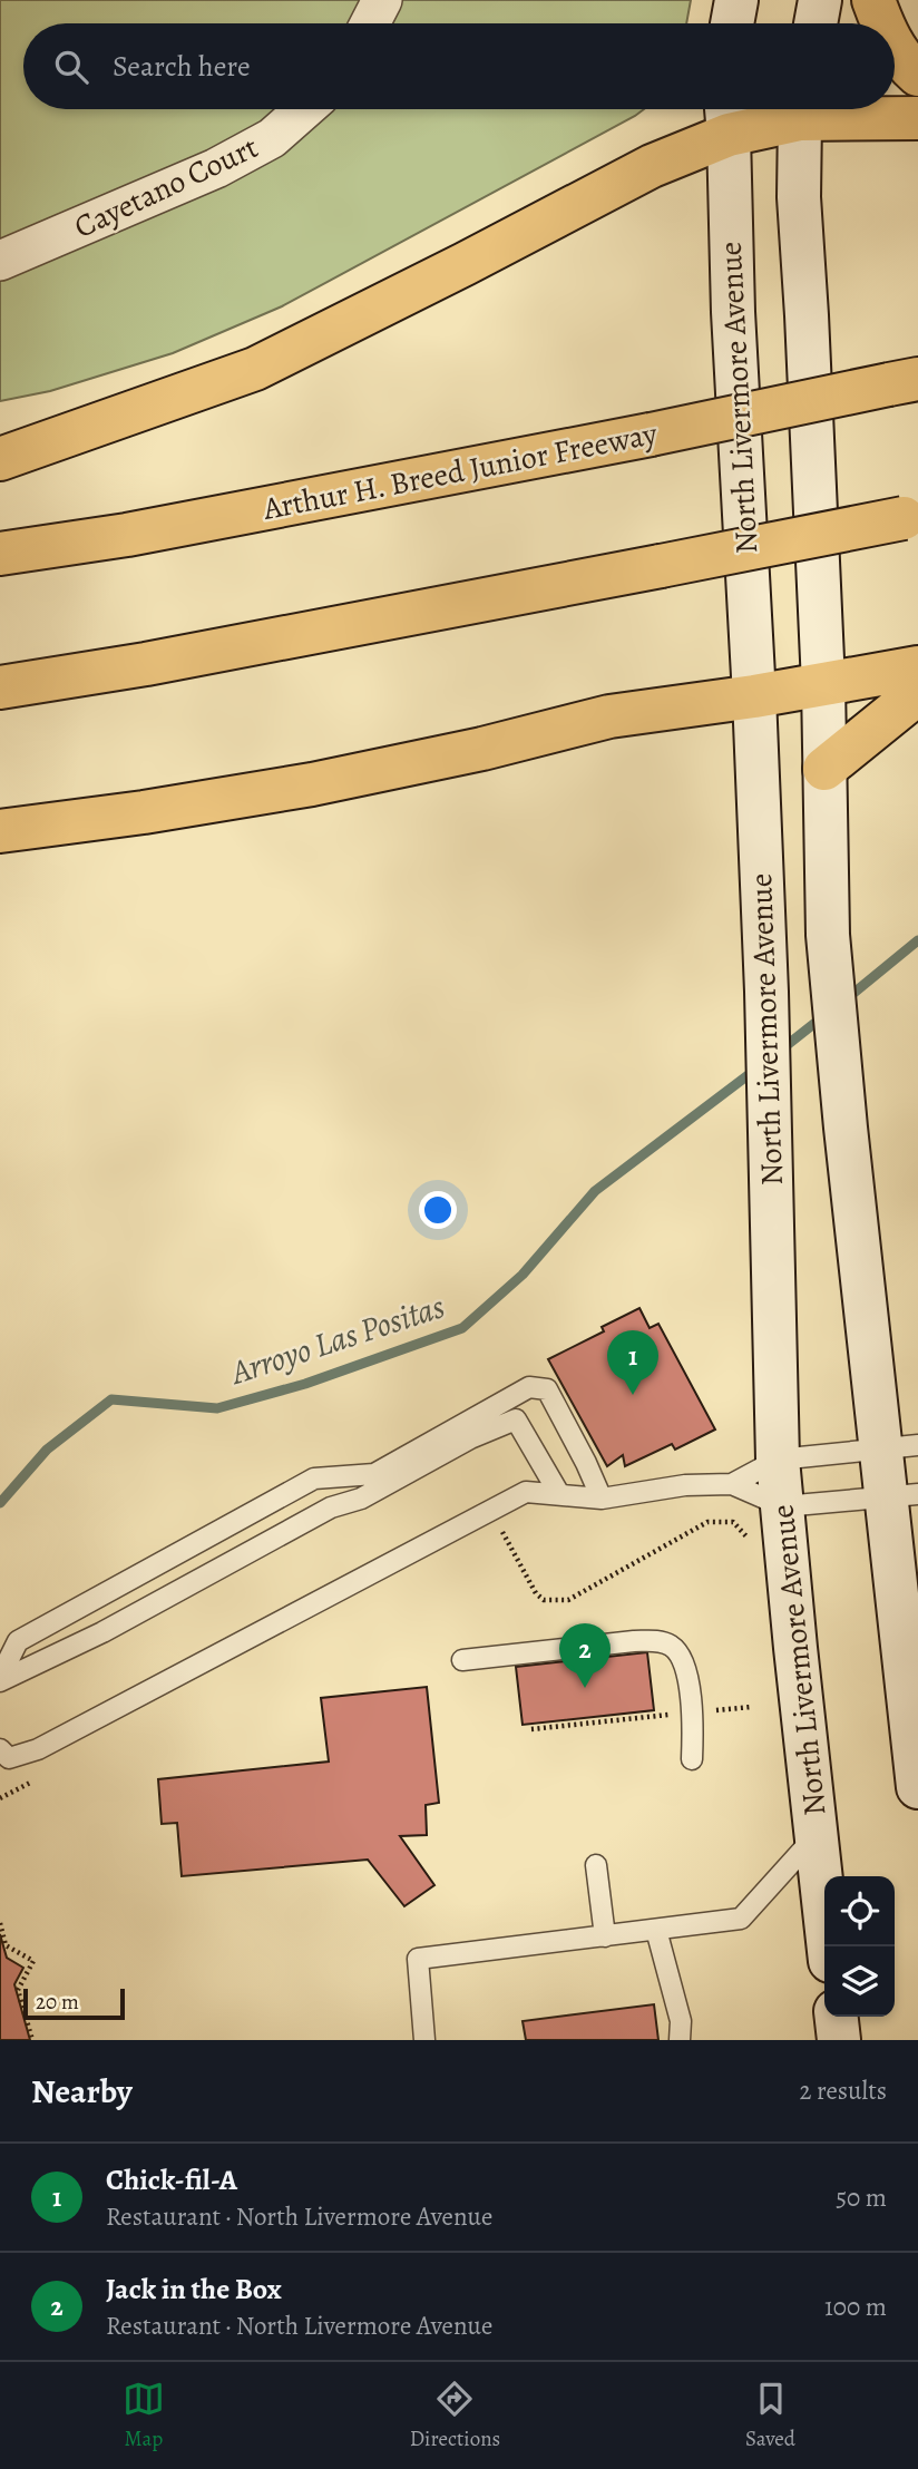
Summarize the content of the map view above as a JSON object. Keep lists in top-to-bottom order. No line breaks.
{"streets":{"highway":["Arthur H. Breed Junior Freeway"],"main road":["North Livermore Avenue"],"street":["Cayetano Court"]},"water":["Arroyo Las Positas"],"scale_bar":"20 m","page":{"search":"Search here","pins":["1","2"],"scale":"20 m","heading":["Nearby","2 results"],"list":[{"mark":"1","name":"Chick-fil-A","note":"Restaurant · North Livermore Avenue","value":"50 m"},{"mark":"2","name":"Jack in the Box","note":"Restaurant · North Livermore Avenue","value":"100 m"}],"nav":["Map","Directions","Saved"]}}
